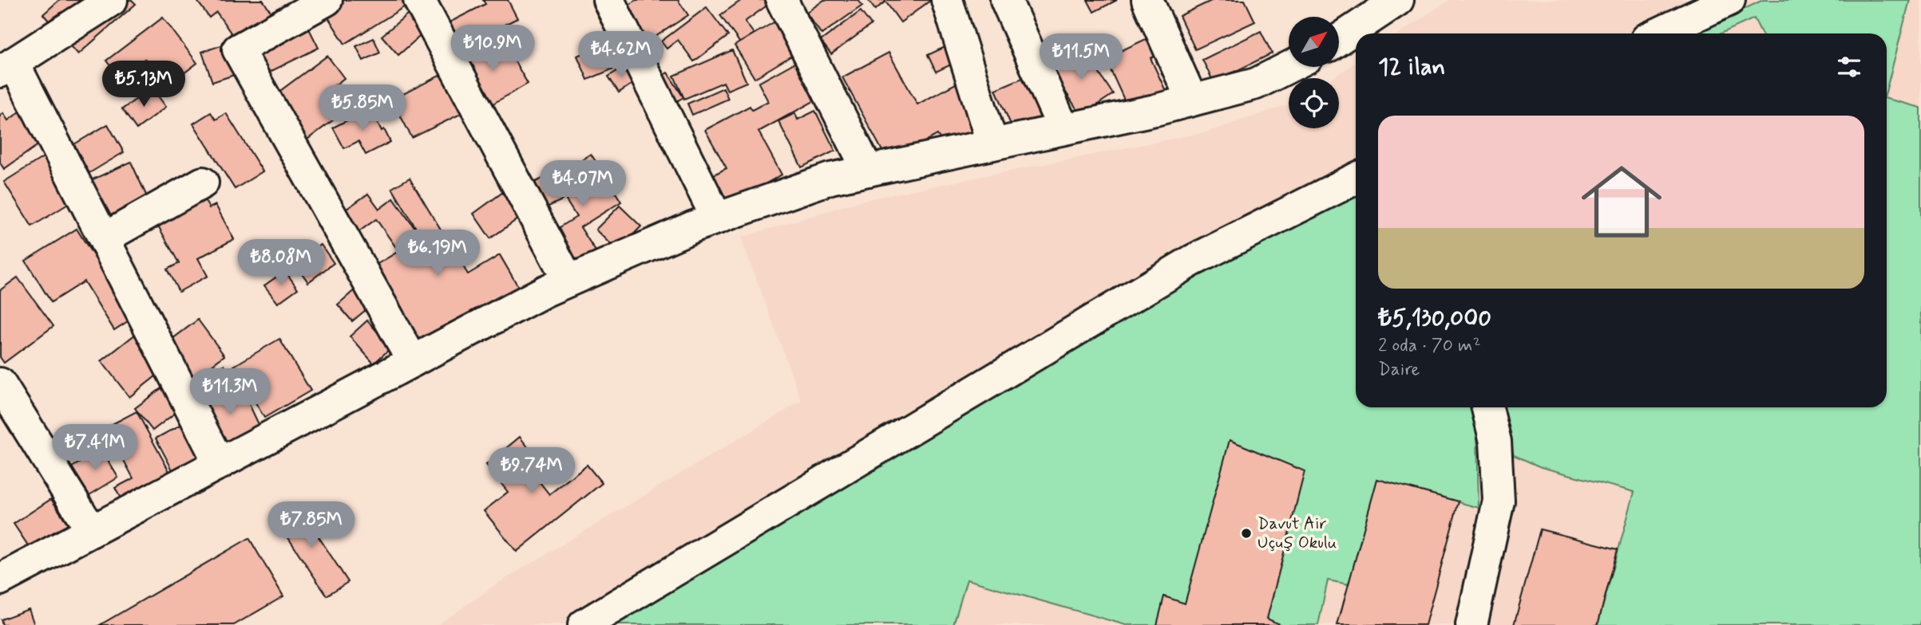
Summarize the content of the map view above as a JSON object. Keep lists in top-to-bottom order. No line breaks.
{"places":["Davut Air Uçuş Okulu"],"north":"top right","page":{"price":["₺10.9M","₺4.62M","₺11.5M","₺5.13M","₺5.85M","₺4.07M","₺6.19M","₺8.08M","₺11.3M","₺7.41M","₺9.74M","₺7.85M"],"heading":"12 ilan","list":[{"name":"₺5,130,000","note":"2 oda · 70 m² · Daire"}]}}
